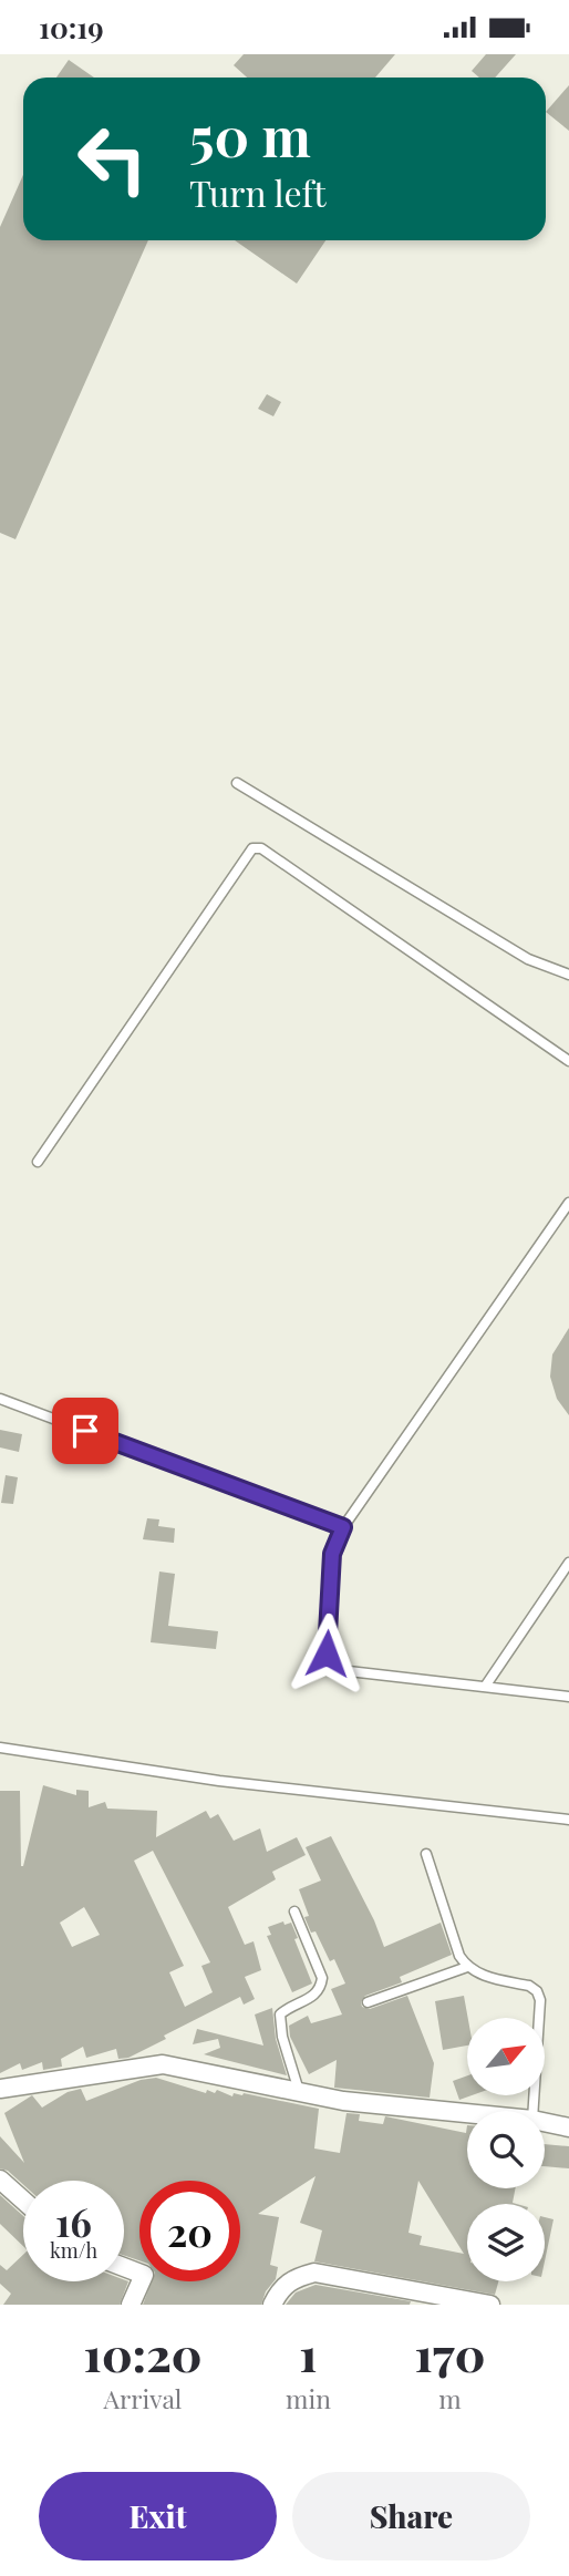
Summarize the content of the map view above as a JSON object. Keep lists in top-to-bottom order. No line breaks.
{"north":"top right","page":{"status":"10:19","turn":["50 m","Turn left"],"speed":"16 km/h","limit":"20","eta":["10:20","Arrival","1","min","170","m"],"buttons":["Exit","Share"]}}
